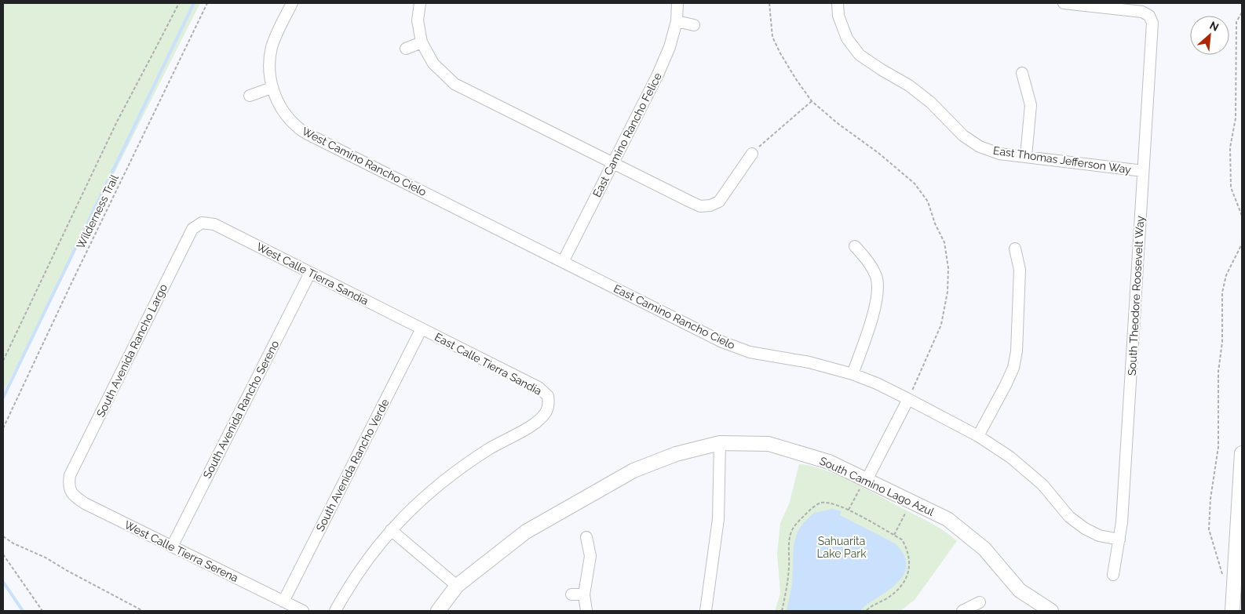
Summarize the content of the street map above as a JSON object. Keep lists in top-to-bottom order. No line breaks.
{"streets":{"street":["East Camino Rancho Felice","East Thomas Jefferson Way","West Camino Rancho Cielo","West Calle Tierra Sandia","South Theodore Roosevelt Way","East Camino Rancho Cielo","South Avenida Rancho Largo","East Calle Tierra Sandia","South Avenida Rancho Sereno","South Avenida Rancho Verde","South Camino Lago Azul","West Calle Tierra Serena"],"path":["Wilderness Trail"]},"crossings":[["East Camino Rancho Felice","East Camino Rancho Cielo"],["East Thomas Jefferson Way","South Theodore Roosevelt Way"],["West Camino Rancho Cielo","East Camino Rancho Cielo"],["West Calle Tierra Sandia","South Avenida Rancho Largo"],["West Calle Tierra Sandia","East Calle Tierra Sandia"],["West Calle Tierra Sandia","South Avenida Rancho Sereno"],["West Calle Tierra Sandia","South Avenida Rancho Verde"],["South Theodore Roosevelt Way","East Camino Rancho Cielo"],["South Avenida Rancho Largo","West Calle Tierra Serena"],["East Calle Tierra Sandia","South Avenida Rancho Verde"],["South Avenida Rancho Sereno","West Calle Tierra Serena"],["South Avenida Rancho Verde","West Calle Tierra Serena"]],"parks":["Sahuarita Lake Park"],"north":"top right"}
